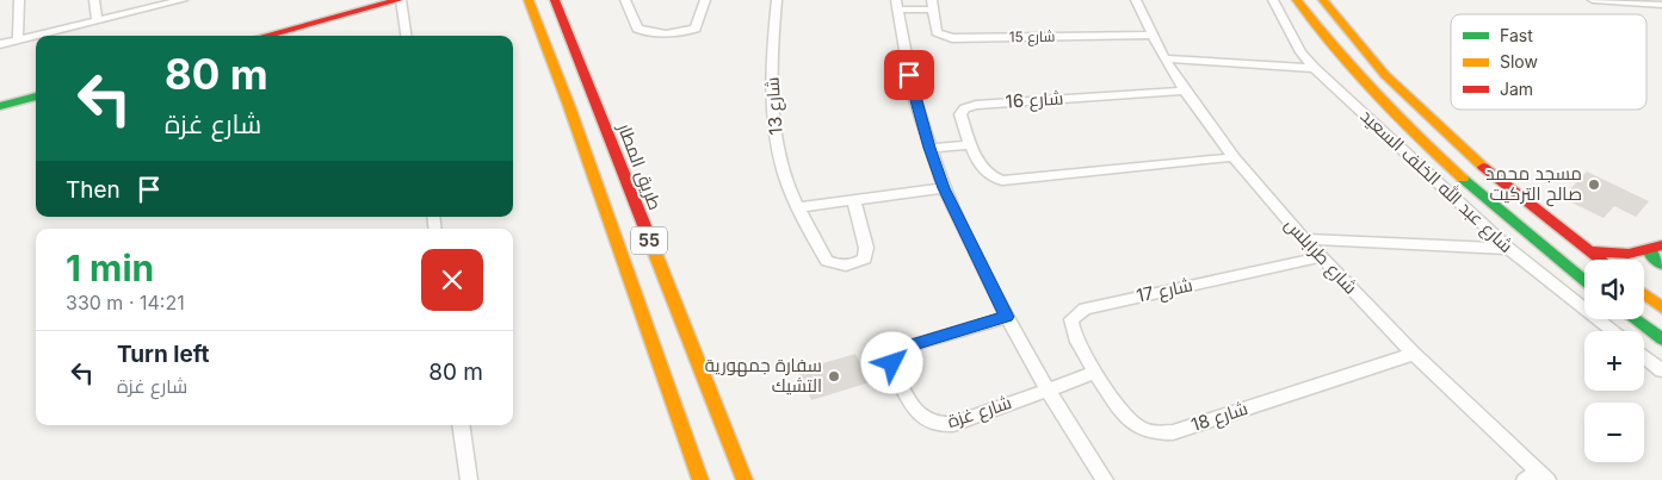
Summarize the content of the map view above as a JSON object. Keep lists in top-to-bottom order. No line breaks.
{"streets":{"main road":["طريق المطار","شارع عبد الله الخلف السعيد","55"],"street":["شارع 15","شارع 16","شارع 13","شارع طرابلس","شارع 17","شارع غزة","شارع 18"]},"crossings":[["شارع 15","شارع طرابلس"],["شارع 16","شارع طرابلس"],["شارع طرابلس","شارع 17"],["شارع طرابلس","شارع 18"],["شارع 17","شارع 18"]],"places":["مسجد محمد صالح التركيت","سفارة جمهورية التشيك"],"legend":["Fast","Slow","Jam"],"page":{"turn":["80 m","شارع غزة"],"then":"Then","heading":["1 min","330 m · 14:21"],"map_buttons":["+","−"],"list":[{"name":"Turn left","note":"شارع غزة","value":"80 m"}]}}
